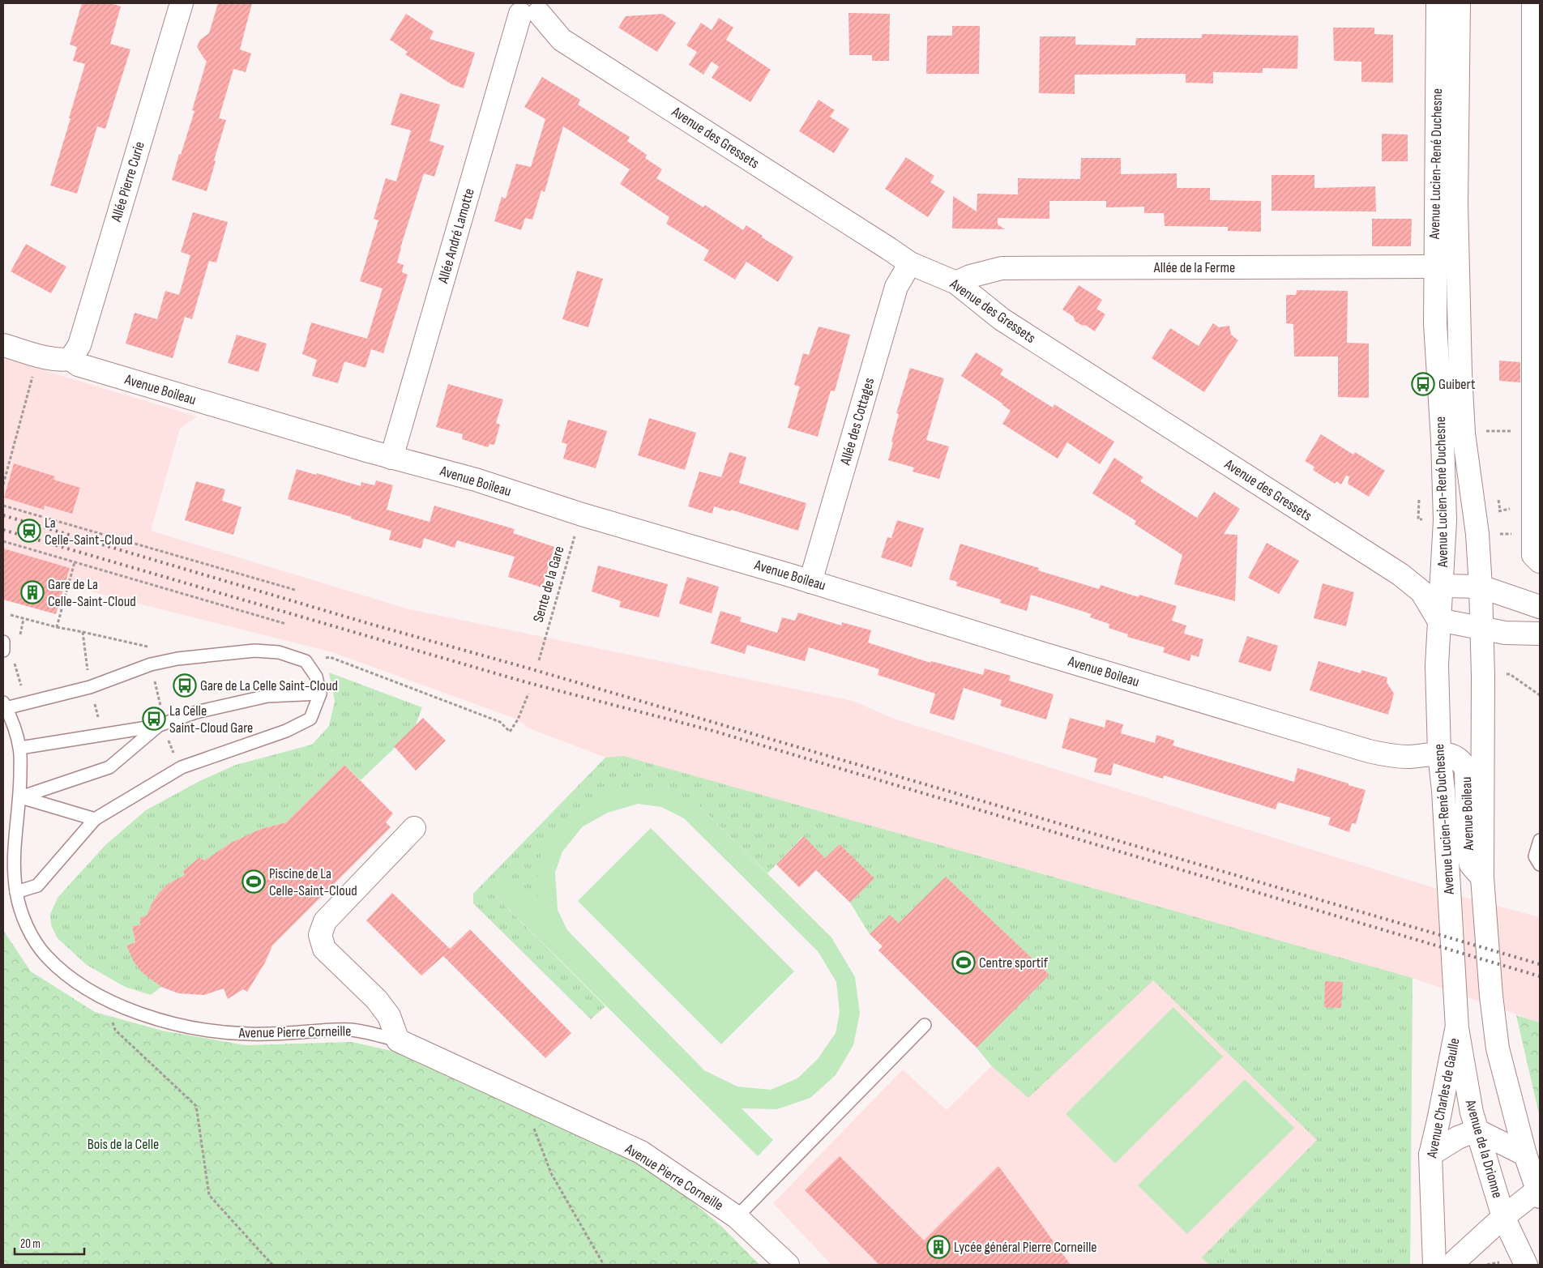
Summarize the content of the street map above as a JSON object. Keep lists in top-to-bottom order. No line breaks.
{"streets":{"street":["Avenue des Gressets","Avenue Lucien-René Duchesne","Allée Pierre Curie","Allée André Lamotte","Allée de la Ferme","Avenue Boileau","Allée des Cottages","Avenue Pierre Corneille","Avenue Charles de Gaulle","Avenue de la Drionne"],"path":["Sente de la Gare"]},"crossings":[["Avenue des Gressets","Avenue Lucien-René Duchesne"],["Avenue des Gressets","Allée André Lamotte"],["Avenue des Gressets","Allée de la Ferme"],["Avenue des Gressets","Allée des Cottages"],["Avenue Lucien-René Duchesne","Allée de la Ferme"],["Avenue Lucien-René Duchesne","Avenue Boileau"],["Avenue Lucien-René Duchesne","Avenue Charles de Gaulle"],["Avenue Lucien-René Duchesne","Avenue de la Drionne"],["Allée Pierre Curie","Avenue Boileau"],["Allée André Lamotte","Avenue Boileau"],["Avenue Boileau","Allée des Cottages"],["Avenue Boileau","Sente de la Gare"],["Avenue Charles de Gaulle","Avenue de la Drionne"]],"parks":["Bois de la Celle"],"places":{"bus stop":["Guibert","Gare de La Celle Saint-Cloud","La Celle Saint-Cloud Gare"],"station":["La Celle-Saint-Cloud"],"building":["Gare de La Celle-Saint-Cloud","Lycée général Pierre Corneille"],"sports":["Piscine de La Celle-Saint-Cloud","Centre sportif"]},"scale_bar":"20 m"}
